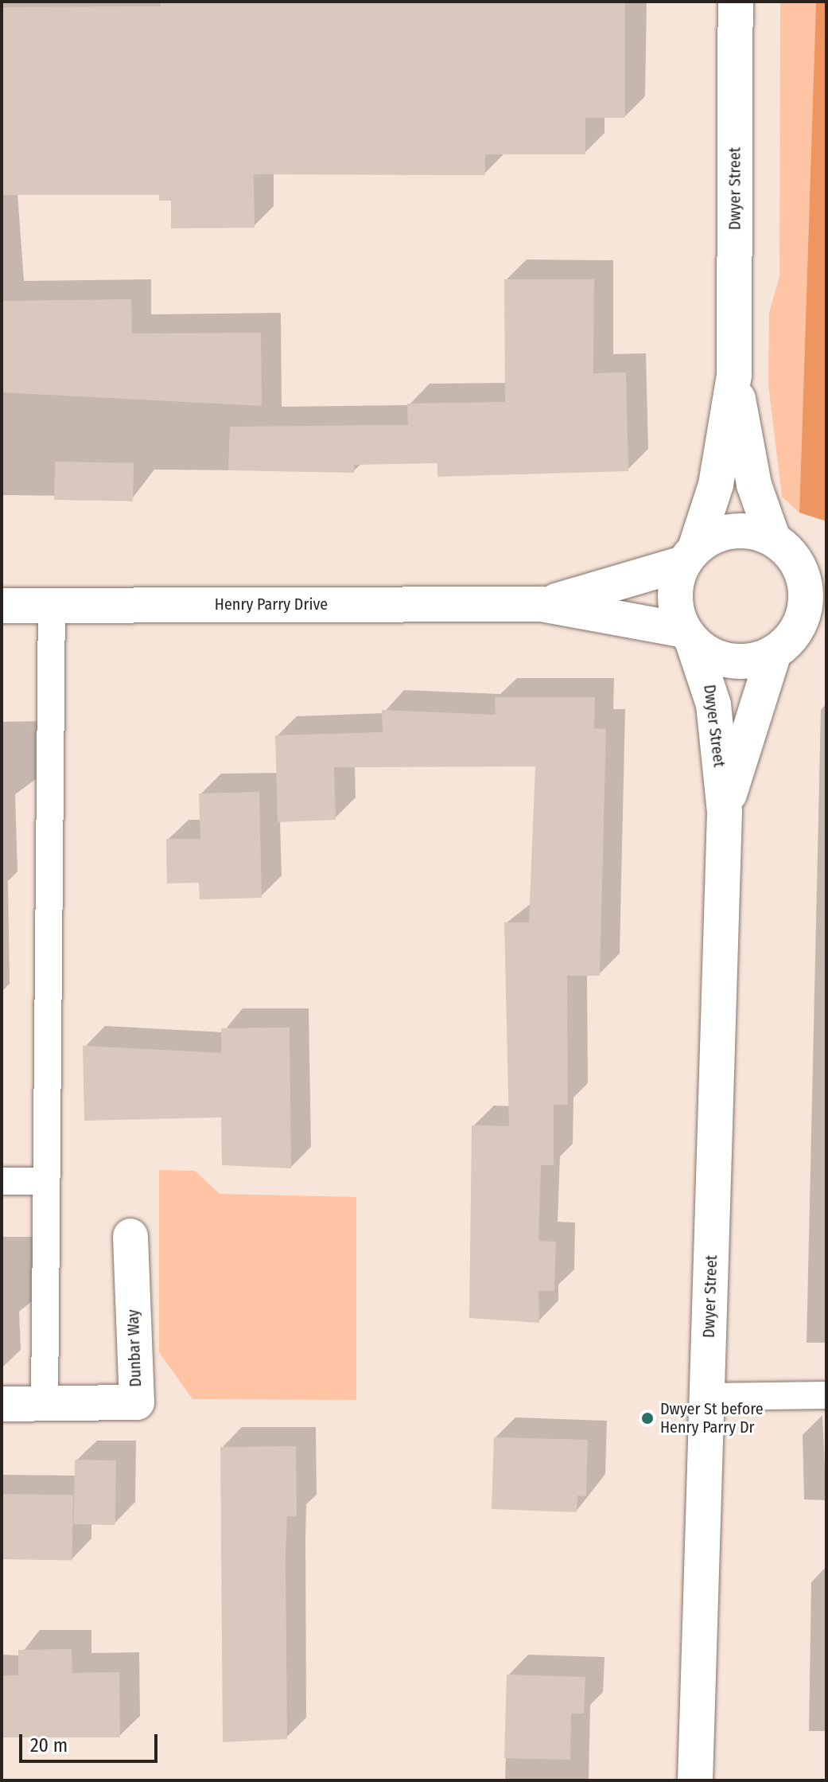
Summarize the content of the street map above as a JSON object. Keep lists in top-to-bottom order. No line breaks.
{"streets":{"street":["Dwyer Street","Henry Parry Drive","Dunbar Way"]},"crossings":[["Dwyer Street","Henry Parry Drive"]],"places":["Dwyer St before Henry Parry Dr"],"scale_bar":"20 m"}
